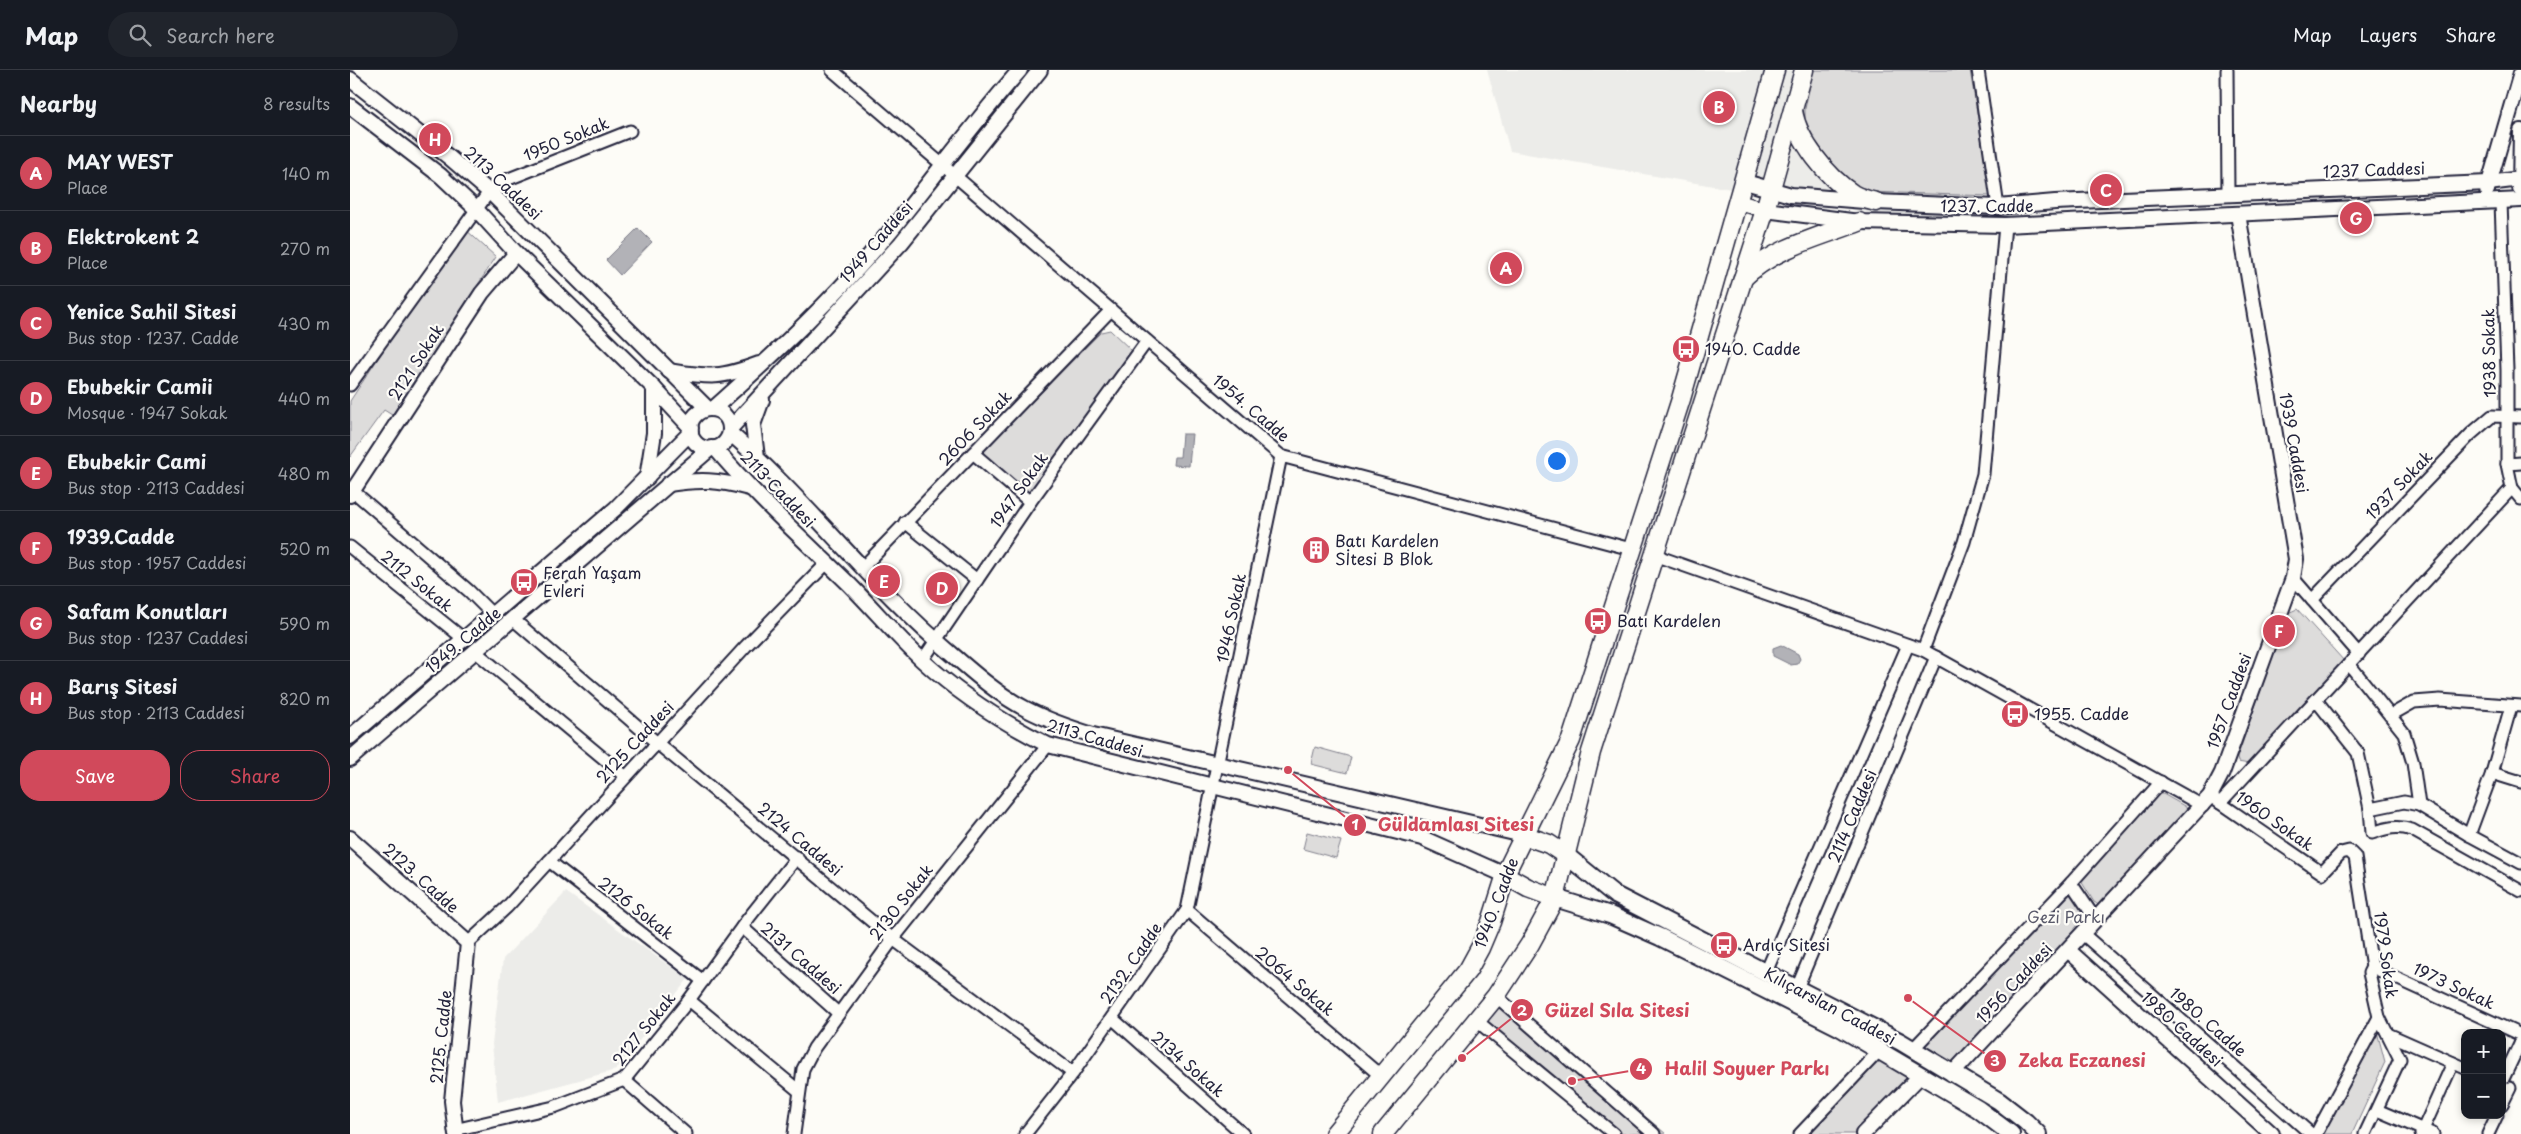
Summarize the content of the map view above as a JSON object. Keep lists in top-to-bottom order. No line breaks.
{"streets":{"main road":["1940. Cadde","Kılıçarslan Caddesi"],"street":["1950 Sokak","1237 Caddesi","2113 Caddesi","1237. Cadde","1949 Caddesi","1938 Sokak","2121 Sokak","1954. Cadde","2606 Sokak","1939 Caddesi","1937 Sokak","1947 Sokak","2112 Sokak","1946 Sokak","1949. Cadde","1957 Caddesi","2125 Caddesi","2114 Caddesi","1960 Sokak","2124 Caddesi","2123. Cadde","2130 Sokak","2126 Sokak","1979 Sokak","2131 Caddesi","2132. Cadde","2064 Sokak","1956 Caddesi","1973 Sokak","1980. Cadde","2127 Sokak","1980 Caddesi","2125. Cadde","2134 Sokak"]},"crossings":[["1950 Sokak","2113 Caddesi"],["1237 Caddesi","1237. Cadde"],["2113 Caddesi","1949 Caddesi"],["2113 Caddesi","2606 Sokak"],["2113 Caddesi","1947 Sokak"],["2113 Caddesi","1946 Sokak"],["2113 Caddesi","1949. Cadde"],["2113 Caddesi","2125 Caddesi"],["2113 Caddesi","2130 Sokak"],["2113 Caddesi","1940. Cadde"],["2113 Caddesi","2132. Cadde"],["1237. Cadde","1939 Caddesi"],["1237. Cadde","1940. Cadde"],["1949 Caddesi","1954. Cadde"],["1949 Caddesi","1949. Cadde"],["1938 Sokak","1937 Sokak"],["1954. Cadde","2606 Sokak"],["1954. Cadde","1947 Sokak"],["1954. Cadde","1946 Sokak"],["1954. Cadde","1940. Cadde"],["1939 Caddesi","1957 Caddesi"],["2112 Sokak","1949. Cadde"],["1946 Sokak","2132. Cadde"],["1949. Cadde","2124 Caddesi"],["1957 Caddesi","1960 Sokak"],["1957 Caddesi","1956 Caddesi"],["2125 Caddesi","2124 Caddesi"],["2125 Caddesi","2123. Cadde"],["2125 Caddesi","2126 Sokak"],["2125 Caddesi","2125. Cadde"],["2114 Caddesi","Kılıçarslan Caddesi"],["1960 Sokak","1979 Sokak"],["1960 Sokak","1956 Caddesi"],["2124 Caddesi","2130 Sokak"],["2124 Caddesi","2132. Cadde"],["2124 Caddesi","2127 Sokak"],["2123. Cadde","2125. Cadde"],["2130 Sokak","2131 Caddesi"],["1940. Cadde","2064 Sokak"],["2126 Sokak","2127 Sokak"],["1979 Sokak","1973 Sokak"],["2131 Caddesi","2127 Sokak"],["2132. Cadde","2064 Sokak"],["2132. Cadde","2134 Sokak"],["1956 Caddesi","Kılıçarslan Caddesi"],["1956 Caddesi","1980. Cadde"],["1956 Caddesi","1980 Caddesi"],["2127 Sokak","2125. Cadde"]],"parks":["Gezi Parkı"],"places":{"bus stop":["1940. Cadde","Ferah Yaşam Evleri","Batı Kardelen","1955. Cadde","Ardıç Sitesi"],"building":["Batı Kardelen Sİtesi B Blok"],"other":["Güldamlası Sitesi","Zeka Eczanesi","Güzel Sıla Sitesi","Halil Soyuer Parkı"]},"page":{"header":"Map","search":"Search here","nav":["Map","Layers","Share"],"heading":["Nearby","8 results"],"pins":["B","H","C","G","A","E","D","F"],"list":[{"mark":"A","name":"MAY WEST","note":"Place","value":"140 m"},{"mark":"B","name":"Elektrokent 2","note":"Place","value":"270 m"},{"mark":"C","name":"Yenice Sahil Sitesi","note":"Bus stop · 1237. Cadde","value":"430 m"},{"mark":"D","name":"Ebubekir Camii","note":"Mosque · 1947 Sokak","value":"440 m"},{"mark":"E","name":"Ebubekir Cami","note":"Bus stop · 2113 Caddesi","value":"480 m"},{"mark":"F","name":"1939.Cadde","note":"Bus stop · 1957 Caddesi","value":"520 m"},{"mark":"G","name":"Safam Konutları","note":"Bus stop · 1237 Caddesi","value":"590 m"},{"mark":"H","name":"Barış Sitesi","note":"Bus stop · 2113 Caddesi","value":"820 m"}],"buttons":["Save","Share"],"map_buttons":["+","−"]}}
